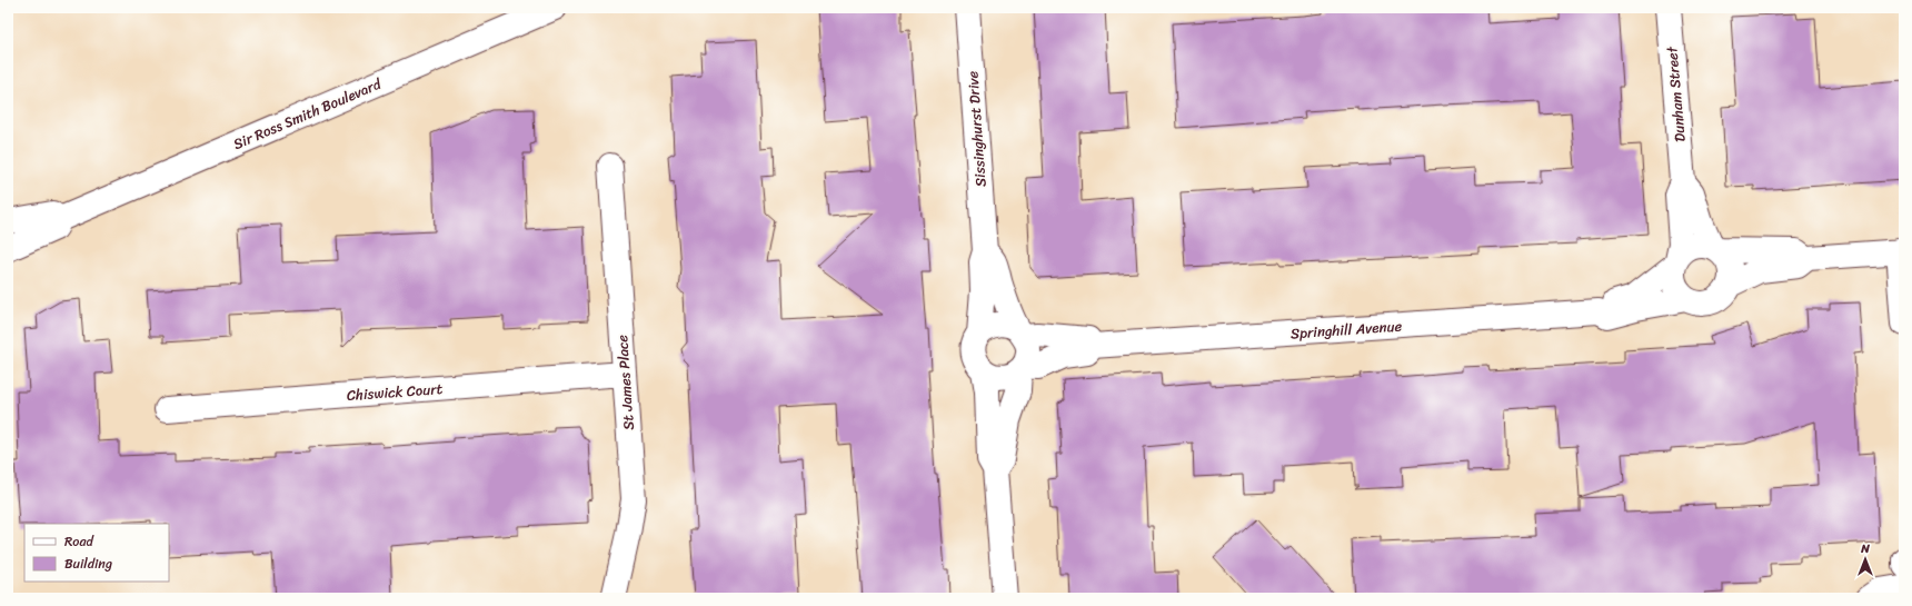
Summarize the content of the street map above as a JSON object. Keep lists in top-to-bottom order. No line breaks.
{"streets":{"street":["Dunham Street","Sir Ross Smith Boulevard","Sissinghurst Drive","Springhill Avenue","St James Place","Chiswick Court"]},"crossings":[["Dunham Street","Springhill Avenue"],["Sissinghurst Drive","Springhill Avenue"],["St James Place","Chiswick Court"]],"legend":["Road","Building"],"north":"top"}
